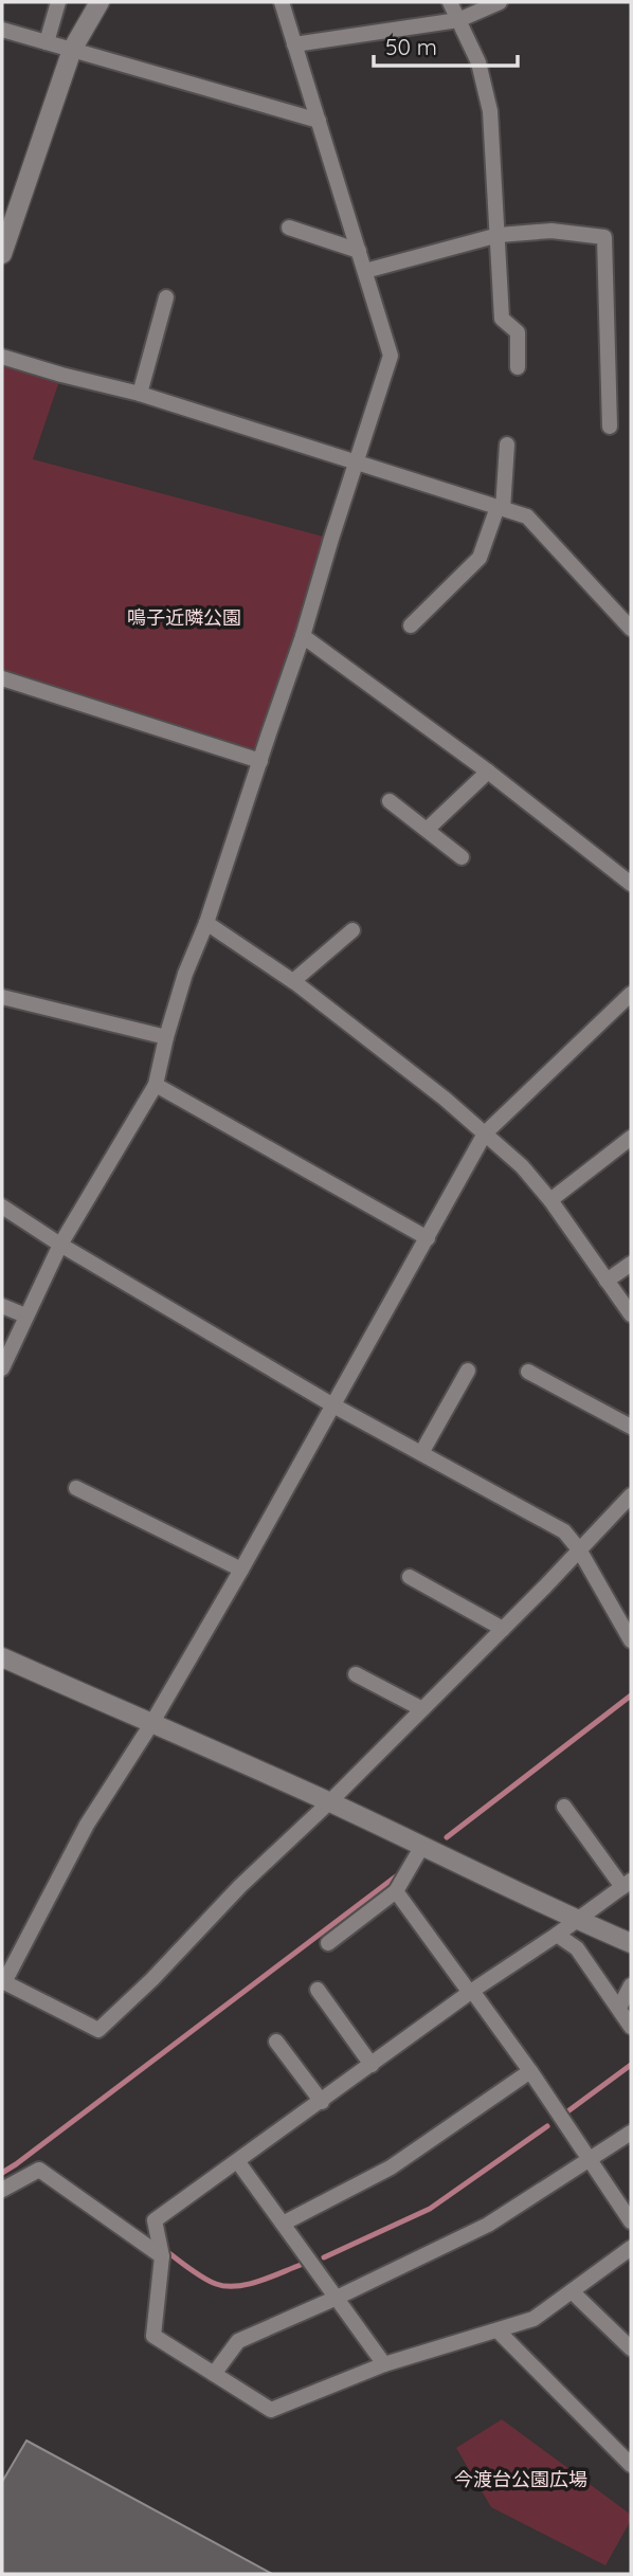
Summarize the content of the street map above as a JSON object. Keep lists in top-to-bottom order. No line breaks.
{"parks":["鳴子近隣公園","今渡台公園広場"],"scale_bar":"50 m"}
